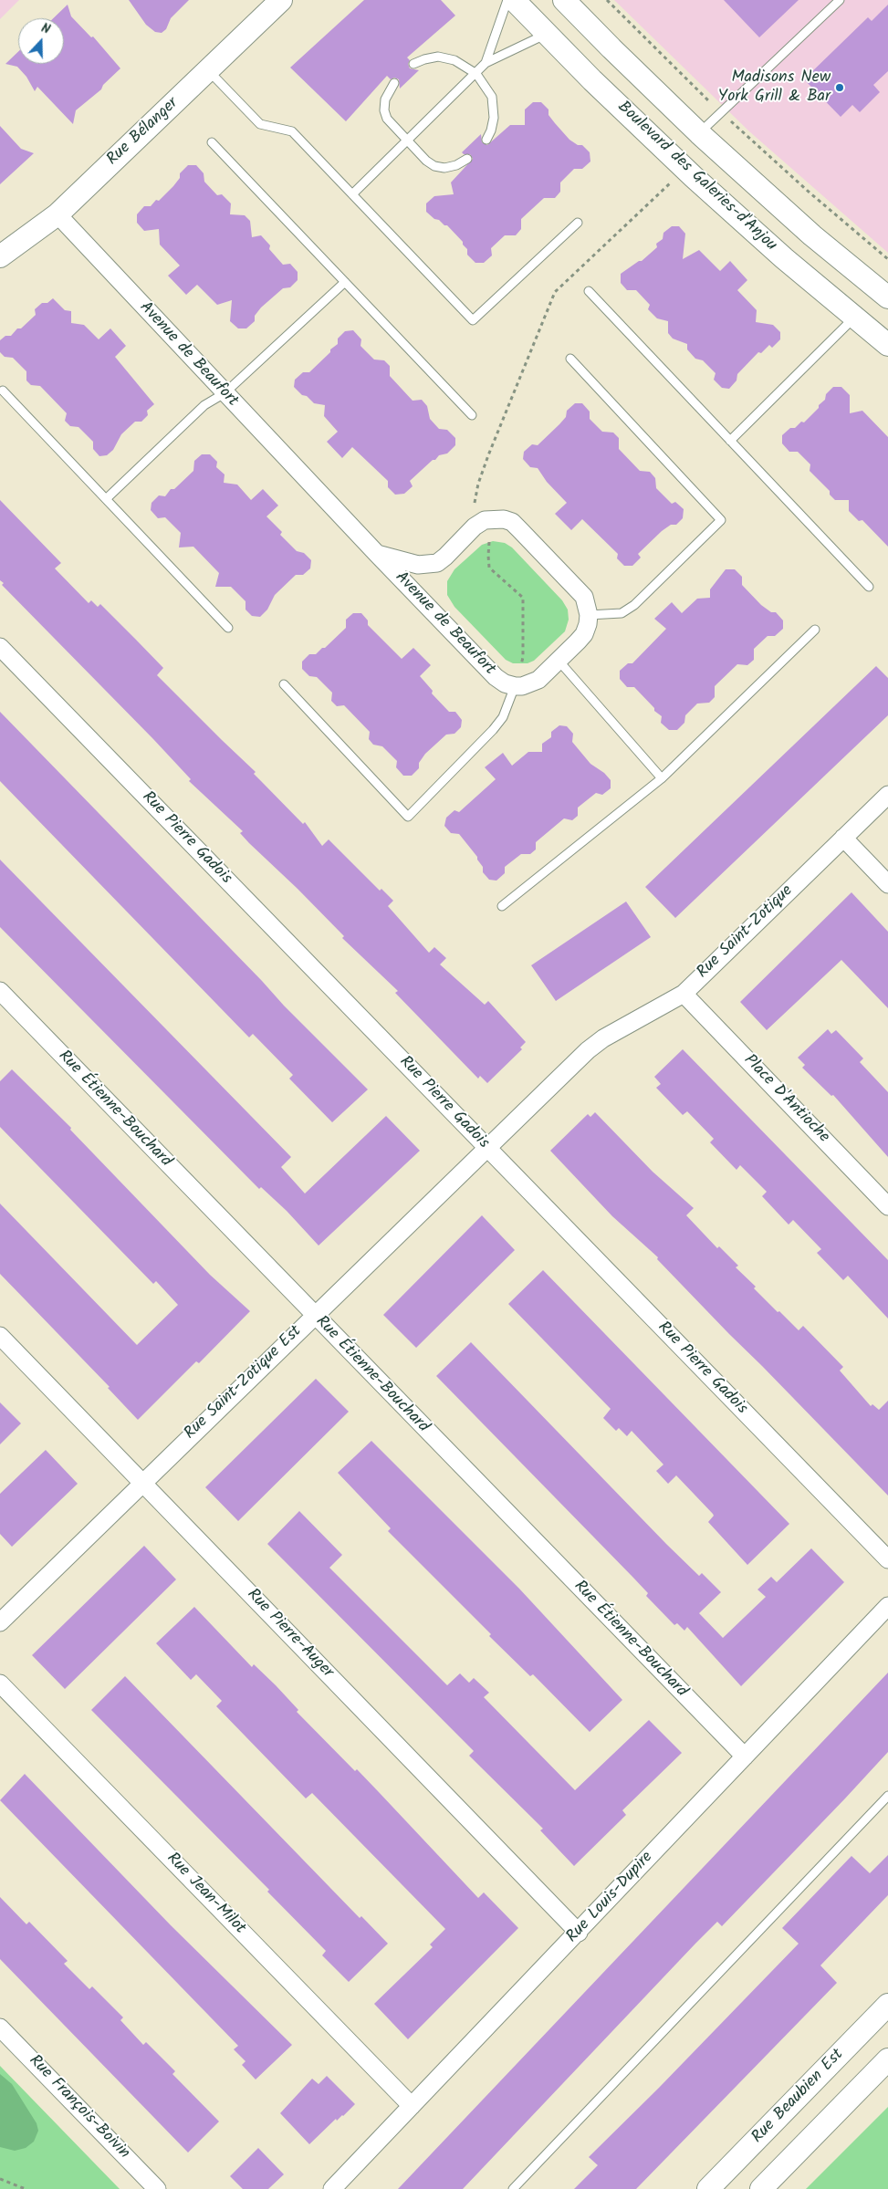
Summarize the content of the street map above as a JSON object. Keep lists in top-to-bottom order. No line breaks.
{"streets":{"street":["Rue Bélanger","Boulevard des Galeries-d'Anjou","Avenue de Beaufort","Rue Pierre Gadois","Rue Saint-Zotique","Place D'Antioche","Rue Étienne-Bouchard","Rue Saint-Zotique Est","Rue Pierre-Auger","Rue Jean-Milot","Rue Louis-Dupire","Rue Beaubien Est","Rue François-Boivin"]},"crossings":[["Rue Bélanger","Avenue de Beaufort"],["Rue Pierre Gadois","Rue Saint-Zotique Est"],["Rue Saint-Zotique","Place D'Antioche"],["Rue Saint-Zotique","Rue Saint-Zotique Est"],["Rue Étienne-Bouchard","Rue Saint-Zotique Est"],["Rue Étienne-Bouchard","Rue Louis-Dupire"],["Rue Saint-Zotique Est","Rue Pierre-Auger"],["Rue Pierre-Auger","Rue Louis-Dupire"],["Rue Jean-Milot","Rue Louis-Dupire"]],"places":["Madisons New York Grill & Bar"],"north":"top"}
